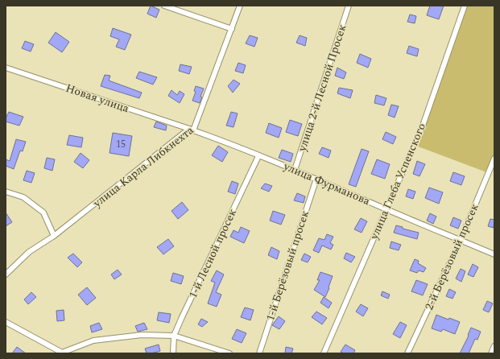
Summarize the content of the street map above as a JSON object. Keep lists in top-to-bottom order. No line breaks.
{"streets":{"street":["улица 2-й Лесной Просек","Новая улица","улица Карла Либкнехта","улица Глеба Успенского","улица Фурманова","1-й Лесной просек","2-й Берёзовый просек","1-й Берёзовый просек"]},"crossings":[["улица 2-й Лесной Просек","улица Фурманова"],["Новая улица","улица Карла Либкнехта"],["Новая улица","улица Фурманова"],["улица Карла Либкнехта","улица Фурманова"],["улица Глеба Успенского","улица Фурманова"],["улица Фурманова","1-й Лесной просек"],["улица Фурманова","2-й Берёзовый просек"],["улица Фурманова","1-й Берёзовый просек"]],"house_numbers":["15"]}
